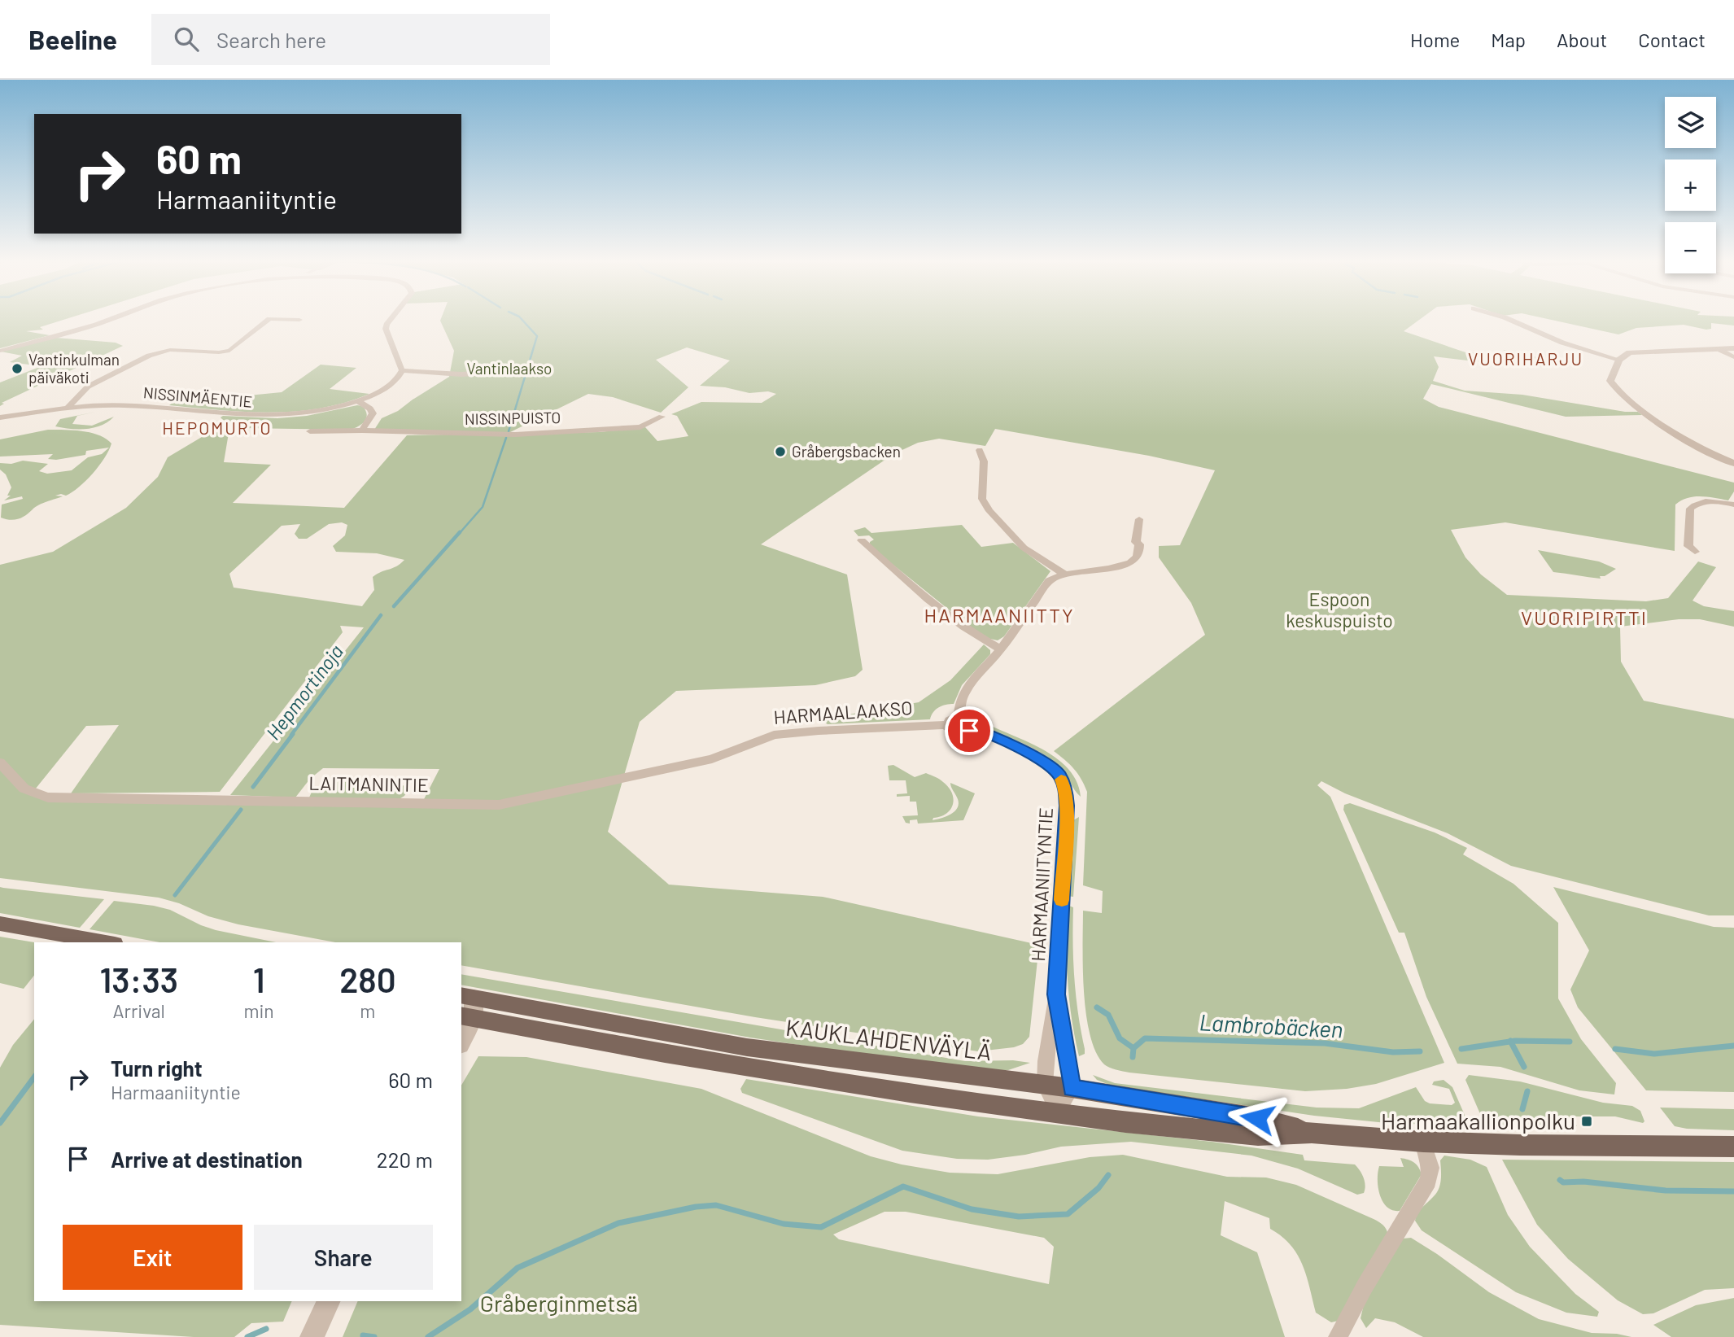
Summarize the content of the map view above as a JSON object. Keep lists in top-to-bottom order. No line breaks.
{"streets":{"main road":["KAUKLAHDENVÄYLÄ"],"street":["NISSINMÄENTIE","NISSINPUISTO","HARMAALAAKSO","LAITMANINTIE","HARMAANIITYNTIE"]},"crossings":[["HARMAALAAKSO","LAITMANINTIE"],["HARMAALAAKSO","HARMAANIITYNTIE"],["HARMAANIITYNTIE","KAUKLAHDENVÄYLÄ"]],"districts":["VUORIHARJU","HEPOMURTO","HARMAANIITTY","VUORIPIRTTI"],"water":["Hepmortinoja","Lambrobäcken"],"parks":["Vantinlaakso","Espoon keskuspuisto","Gråberginmetsä"],"places":{"other":["Vantinkulman päiväkoti","Gråbergsbacken"],"transit":["Harmaakallionpolku"]},"page":{"header":"Beeline","search":"Search here","nav":["Home","Map","About","Contact"],"map_buttons":["+","−"],"turn":["60 m","Harmaaniityntie"],"eta":["13:33","Arrival","1","min","280","m"],"list":[{"name":"Turn right","note":"Harmaaniityntie","value":"60 m"},{"name":"Arrive at destination","value":"220 m"}],"buttons":["Exit","Share"]}}
